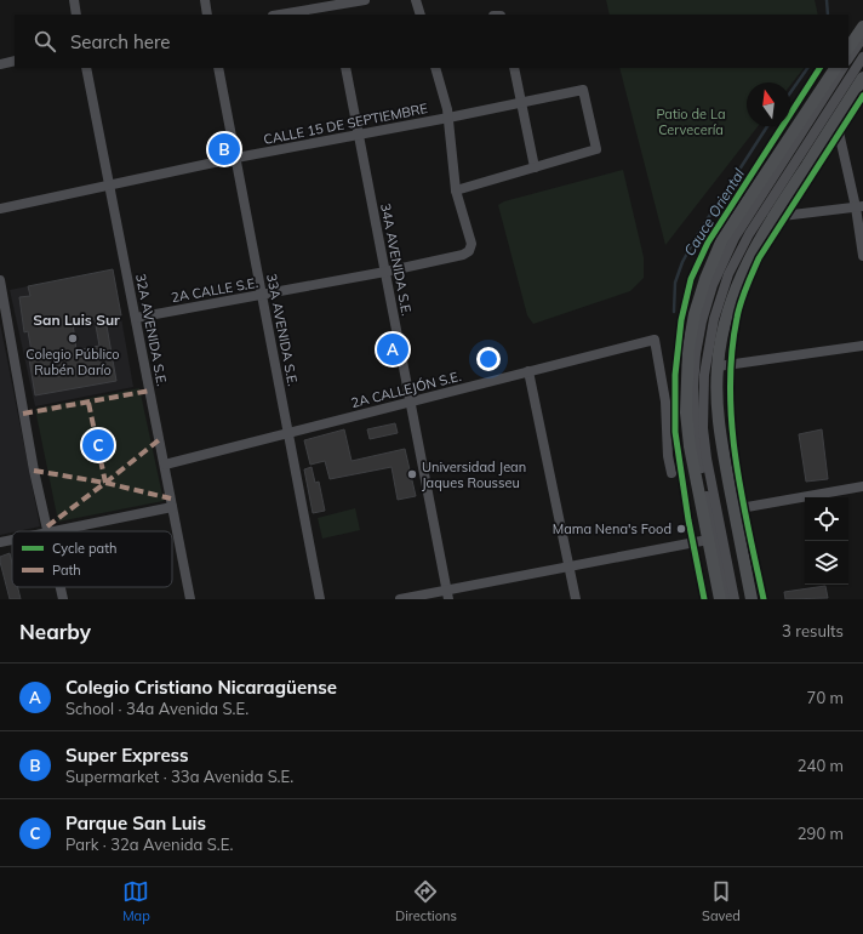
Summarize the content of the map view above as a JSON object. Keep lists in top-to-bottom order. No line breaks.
{"streets":{"street":["CALLE 15 DE SEPTIEMBRE","34A AVENIDA S.E.","2A CALLE S.E.","32A AVENIDA S.E.","33A AVENIDA S.E.","2A CALLEJÓN S.E."]},"crossings":[["CALLE 15 DE SEPTIEMBRE","34A AVENIDA S.E."],["CALLE 15 DE SEPTIEMBRE","32A AVENIDA S.E."],["CALLE 15 DE SEPTIEMBRE","33A AVENIDA S.E."],["34A AVENIDA S.E.","2A CALLE S.E."],["34A AVENIDA S.E.","2A CALLEJÓN S.E."],["2A CALLE S.E.","32A AVENIDA S.E."],["2A CALLE S.E.","33A AVENIDA S.E."],["32A AVENIDA S.E.","2A CALLEJÓN S.E."],["33A AVENIDA S.E.","2A CALLEJÓN S.E."]],"districts":["San Luis Sur"],"water":["Cauce Oriental"],"parks":["Patio de La Cervecería"],"places":["Colegio Público Rubén Darío","Universidad Jean Jaques Rousseu","Mama Nena's Food"],"legend":["Cycle path","Path"],"north":"top","page":{"search":"Search here","pins":["B","A","C"],"heading":["Nearby","3 results"],"list":[{"mark":"A","name":"Colegio Cristiano Nicaragüense","note":"School · 34a Avenida S.E.","value":"70 m"},{"mark":"B","name":"Super Express","note":"Supermarket · 33a Avenida S.E.","value":"240 m"},{"mark":"C","name":"Parque San Luis","note":"Park · 32a Avenida S.E.","value":"290 m"}],"nav":["Map","Directions","Saved"]}}
